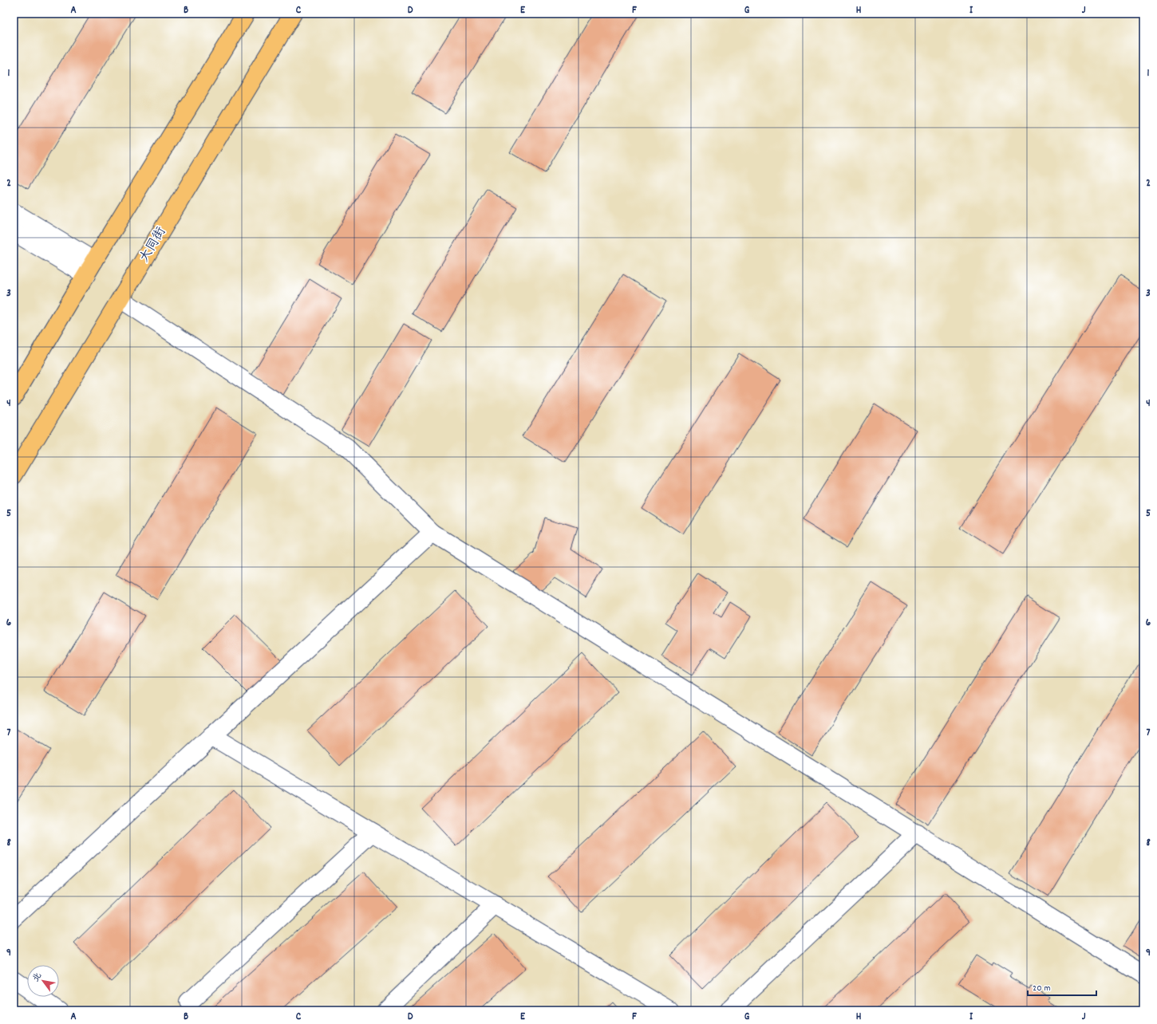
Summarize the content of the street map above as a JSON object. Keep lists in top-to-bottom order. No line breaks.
{"streets":{"main road":["大同街"]},"scale_bar":"20 m","north":"top left","grid":{"columns":["A","B","C","D","E","F","G","H","I","J"],"rows":["1","2","3","4","5","6","7","8","9"]}}
